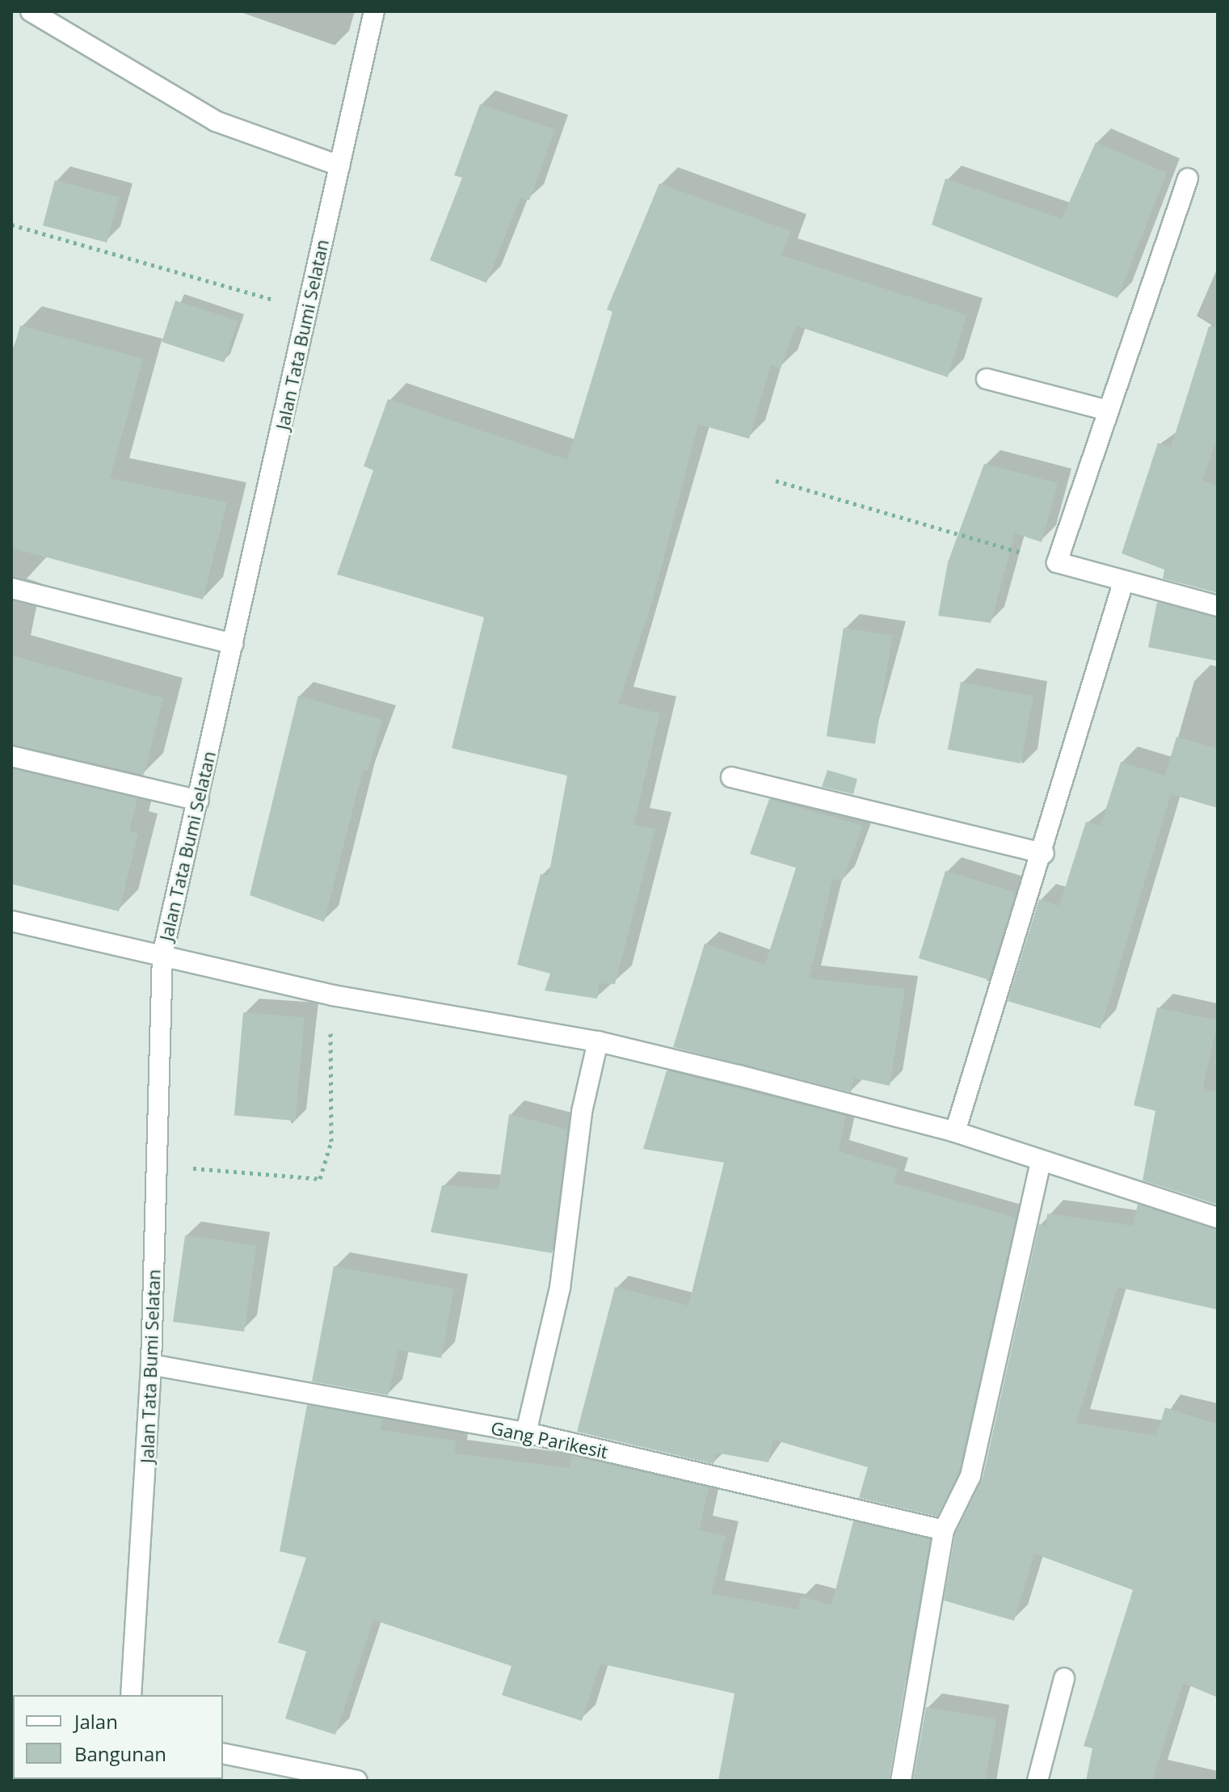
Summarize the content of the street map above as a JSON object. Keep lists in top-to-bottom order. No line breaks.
{"streets":{"street":["Jalan Tata Bumi Selatan","Gang Parikesit"]},"crossings":[["Jalan Tata Bumi Selatan","Gang Parikesit"]],"legend":["Jalan","Bangunan"]}
